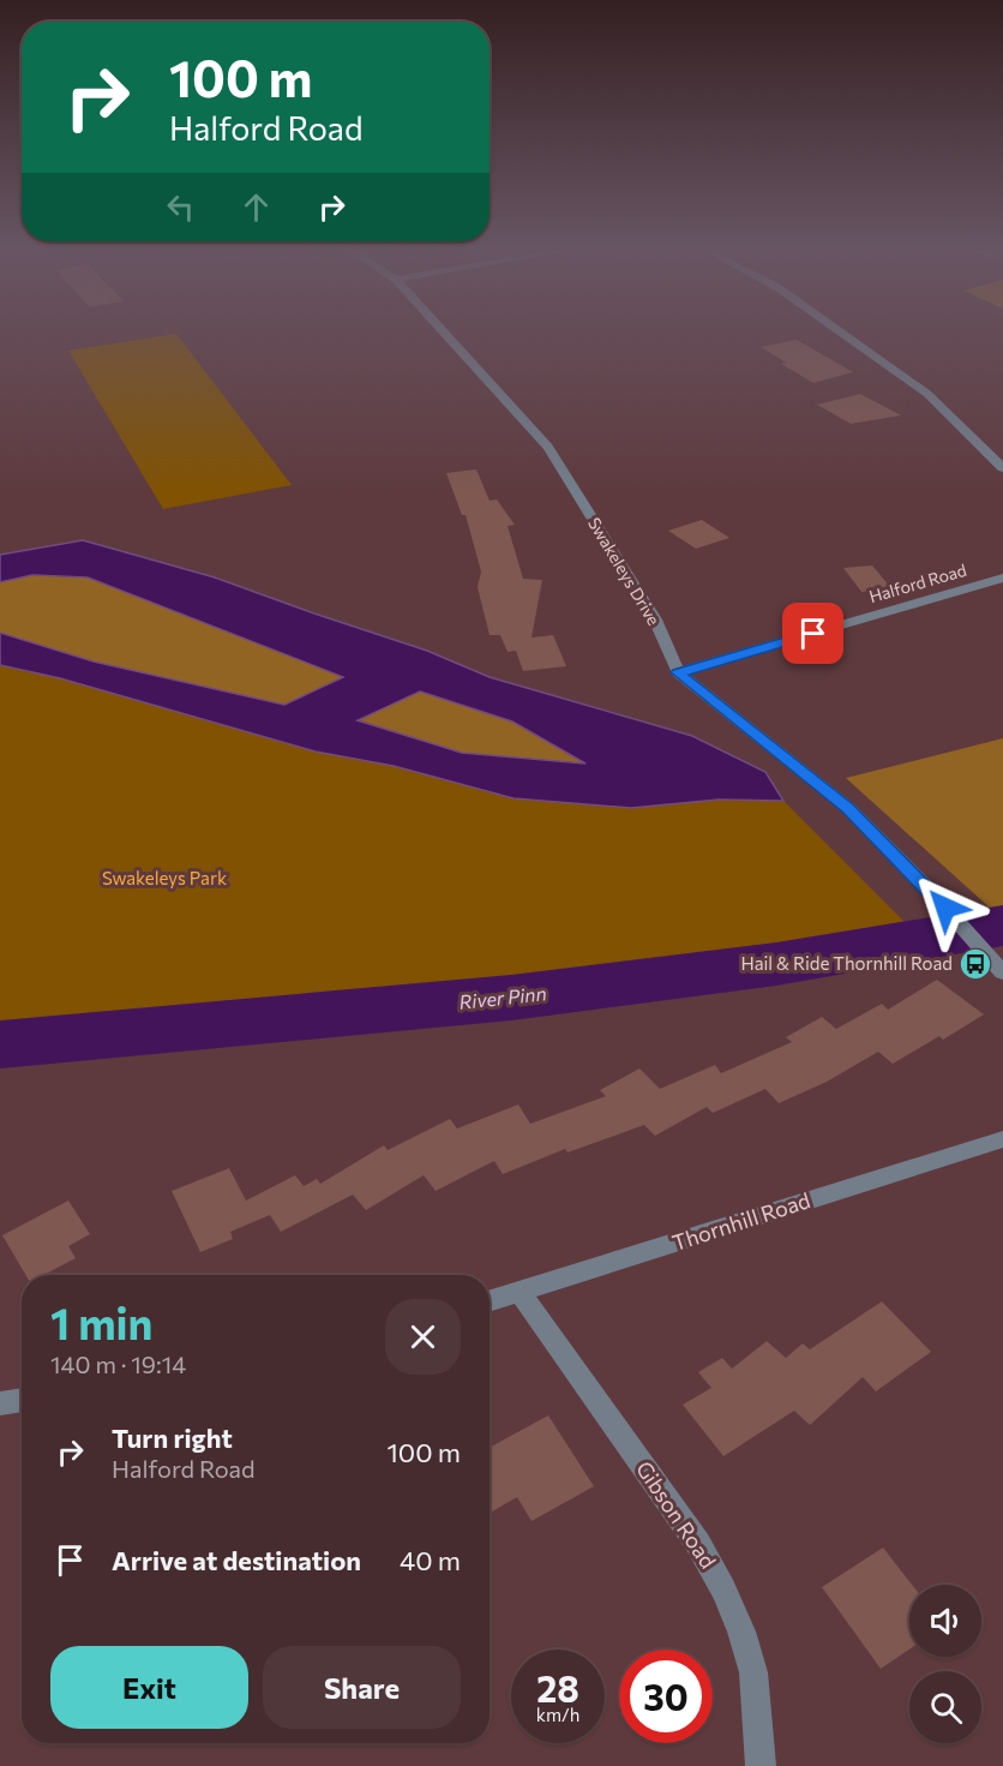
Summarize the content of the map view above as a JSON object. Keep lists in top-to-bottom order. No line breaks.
{"streets":{"street":["Swakeleys Drive","Halford Road","Thornhill Road","Gibson Road"]},"crossings":[["Swakeleys Drive","Halford Road"],["Thornhill Road","Gibson Road"]],"water":["River Pinn"],"parks":["Swakeleys Park"],"places":{"bus stop":["Hail & Ride Thornhill Road"]},"page":{"turn":["100 m","Halford Road"],"heading":["1 min","140 m · 19:14"],"list":[{"name":"Turn right","note":"Halford Road","value":"100 m"},{"name":"Arrive at destination","value":"40 m"}],"buttons":["Exit","Share"],"speed":"28 km/h","limit":"30"}}
